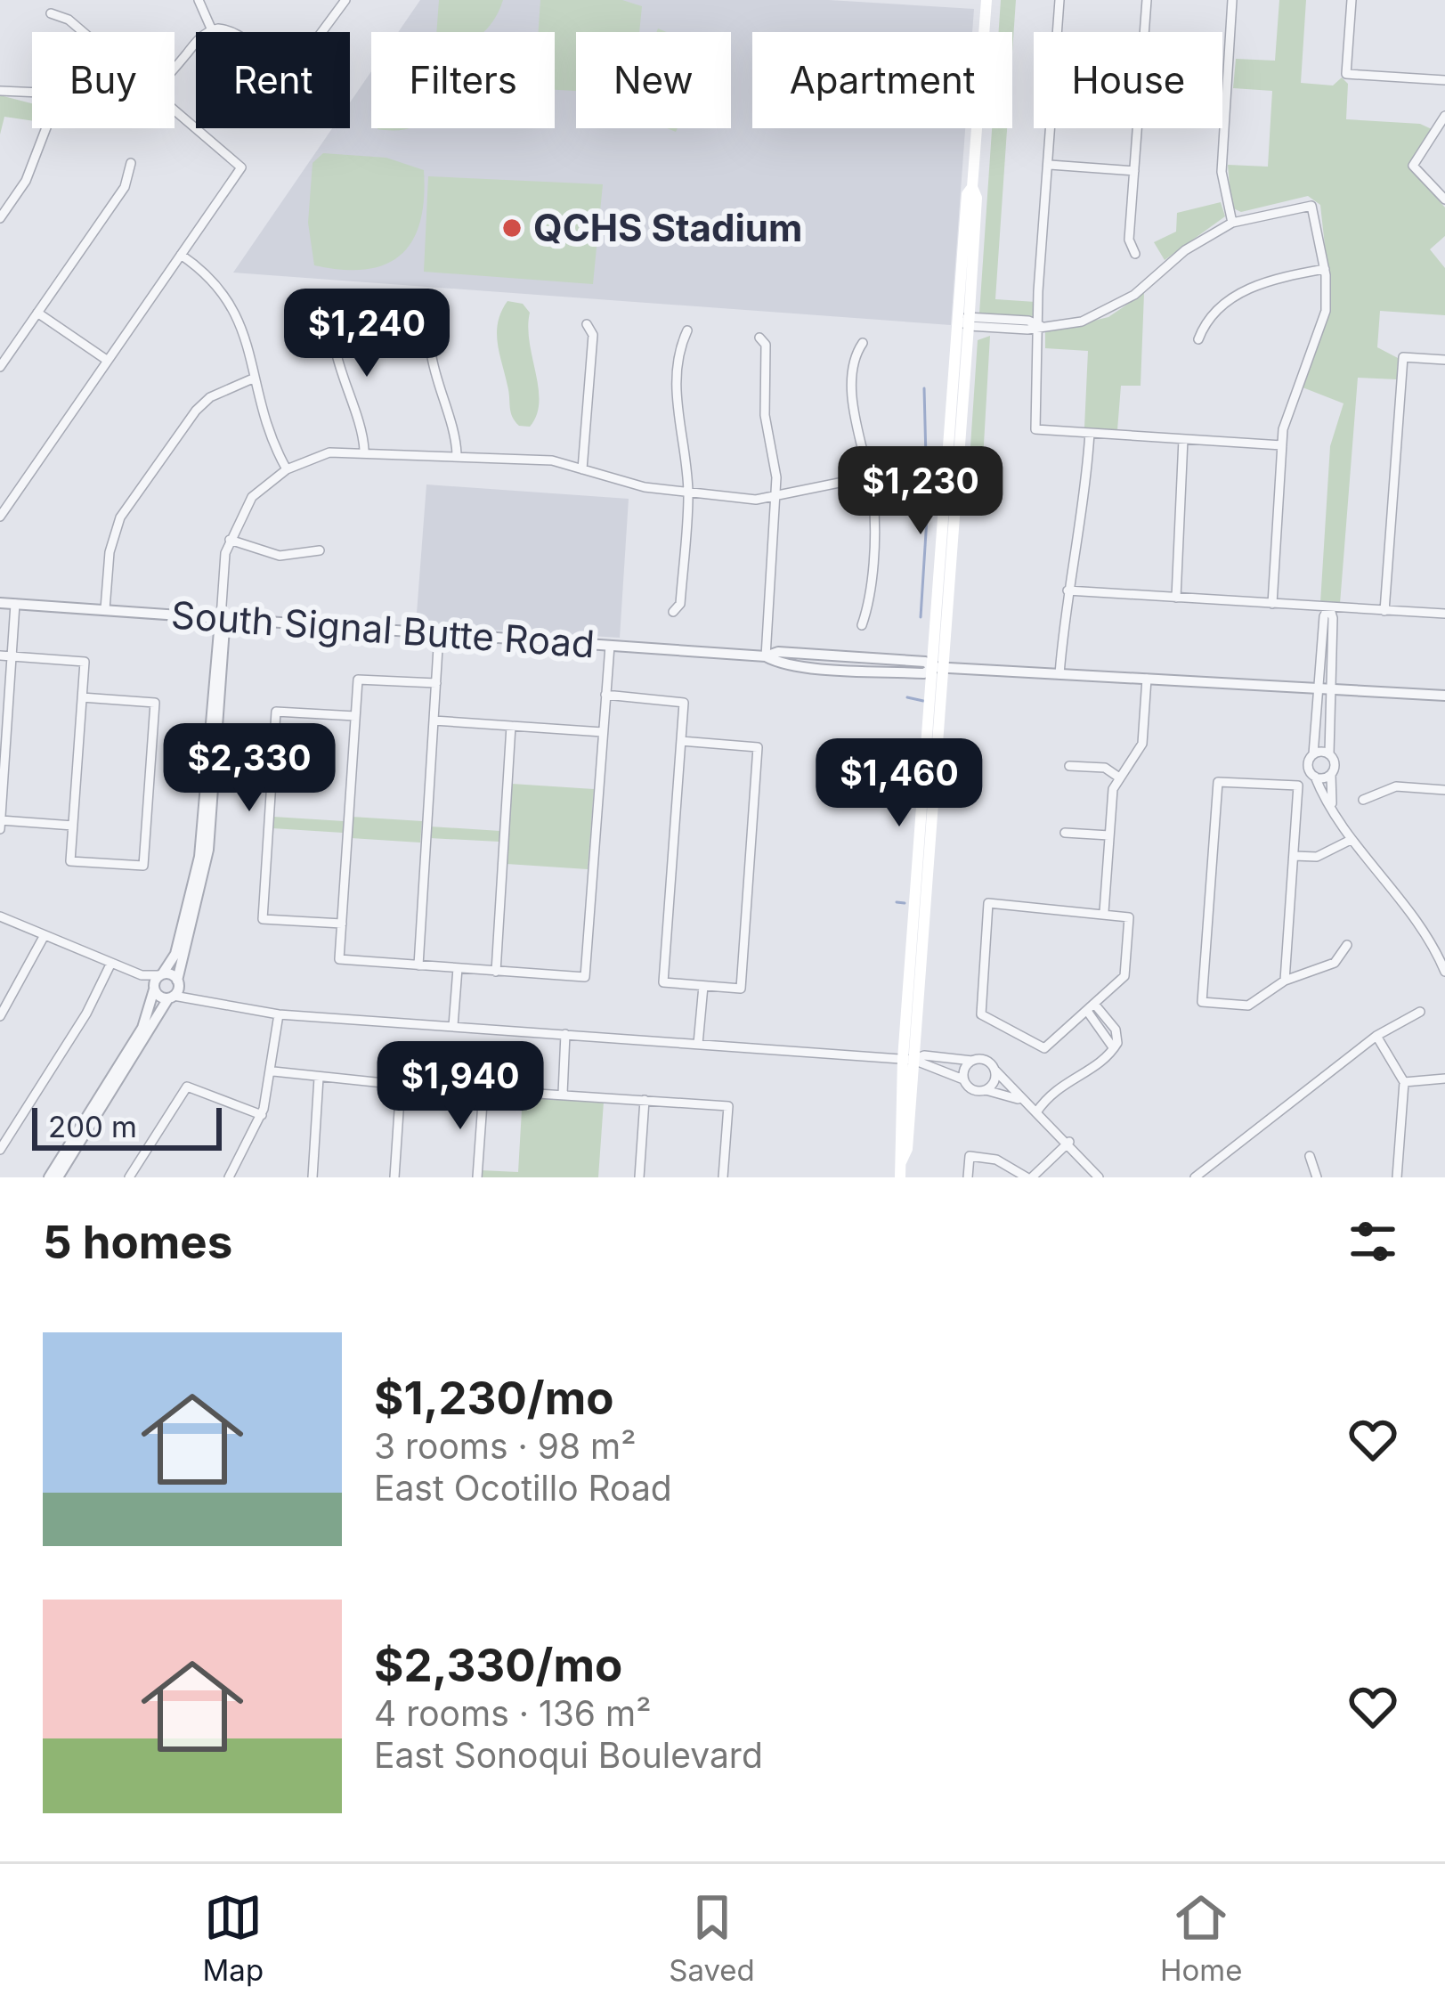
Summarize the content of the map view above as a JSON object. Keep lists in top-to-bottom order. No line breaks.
{"streets":{"street":["South Signal Butte Road"]},"places":["QCHS Stadium"],"scale_bar":"200 m","page":{"chip":["Buy","Rent","Filters","New","Apartment","House"],"price":["$1,240","$1,230","$2,330","$1,460","$1,940"],"scale":"200 m","heading":"5 homes","list":[{"name":"$1,230/mo","note":"3 rooms · 98 m² · East Ocotillo Road"},{"name":"$2,330/mo","note":"4 rooms · 136 m² · East Sonoqui Boulevard"}],"tabs":["Map","Saved","Home"]}}
